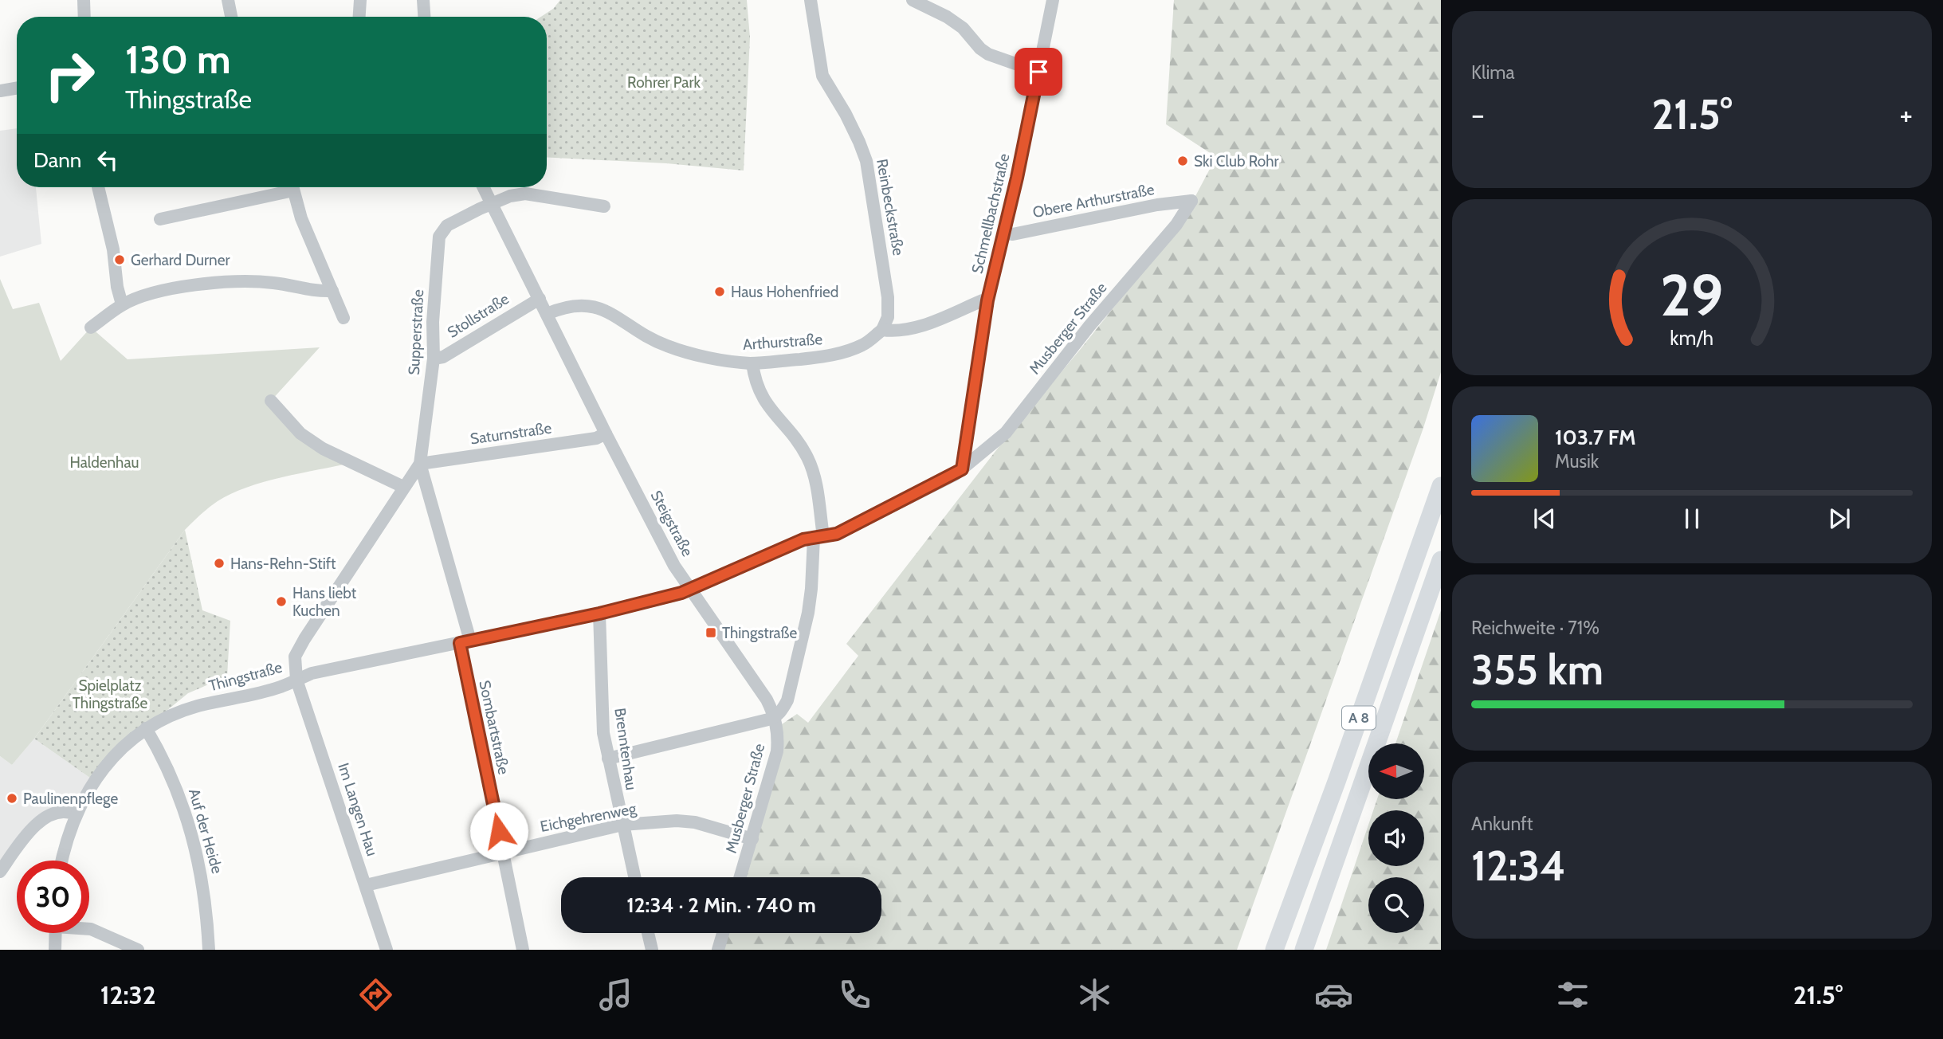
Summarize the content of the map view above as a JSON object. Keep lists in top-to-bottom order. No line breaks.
{"streets":{"highway":["A 8"],"street":["Obere Arthurstraße","Reinbeckstraße","Schmellbachstraße","Stollstraße","Musberger Straße","Supperstraße","Arthurstraße","Saturnstraße","Steigstraße","Thingstraße","Sombartstraße","Brenntenhau","Im Langen Hau","Eichgehrenweg","Auf der Heide"]},"crossings":[["Obere Arthurstraße","Schmellbachstraße"],["Obere Arthurstraße","Musberger Straße"],["Reinbeckstraße","Arthurstraße"],["Schmellbachstraße","Musberger Straße"],["Schmellbachstraße","Thingstraße"],["Stollstraße","Supperstraße"],["Stollstraße","Steigstraße"],["Musberger Straße","Steigstraße"],["Musberger Straße","Thingstraße"],["Musberger Straße","Eichgehrenweg"],["Supperstraße","Saturnstraße"],["Supperstraße","Steigstraße"],["Supperstraße","Thingstraße"],["Supperstraße","Sombartstraße"],["Supperstraße","Im Langen Hau"],["Arthurstraße","Steigstraße"],["Saturnstraße","Steigstraße"],["Saturnstraße","Sombartstraße"],["Steigstraße","Thingstraße"],["Thingstraße","Sombartstraße"],["Thingstraße","Brenntenhau"],["Thingstraße","Im Langen Hau"],["Thingstraße","Auf der Heide"],["Sombartstraße","Eichgehrenweg"],["Brenntenhau","Eichgehrenweg"],["Im Langen Hau","Eichgehrenweg"]],"parks":["Rohrer Park","Haldenhau","Spielplatz Thingstraße"],"places":{"other":["Ski Club Rohr","Gerhard Durner","Haus Hohenfried","Hans-Rehn-Stift","Hans liebt Kuchen","Paulinenpflege"],"transit":["Thingstraße"]},"north":"left","page":{"tile":["Klima",["Reichweite · 71%","355 km"],["Ankunft","12:34"]],"turn":["130 m","Thingstraße"],"heat":["−","21.5°","+"],"then":"Dann","song":["103.7 FM","Musik"],"limit":"30","trip":"12:34 · 2 Min. · 740 m","tabs":["12:32","21.5°"],"gauge":["29","km/h"]}}
